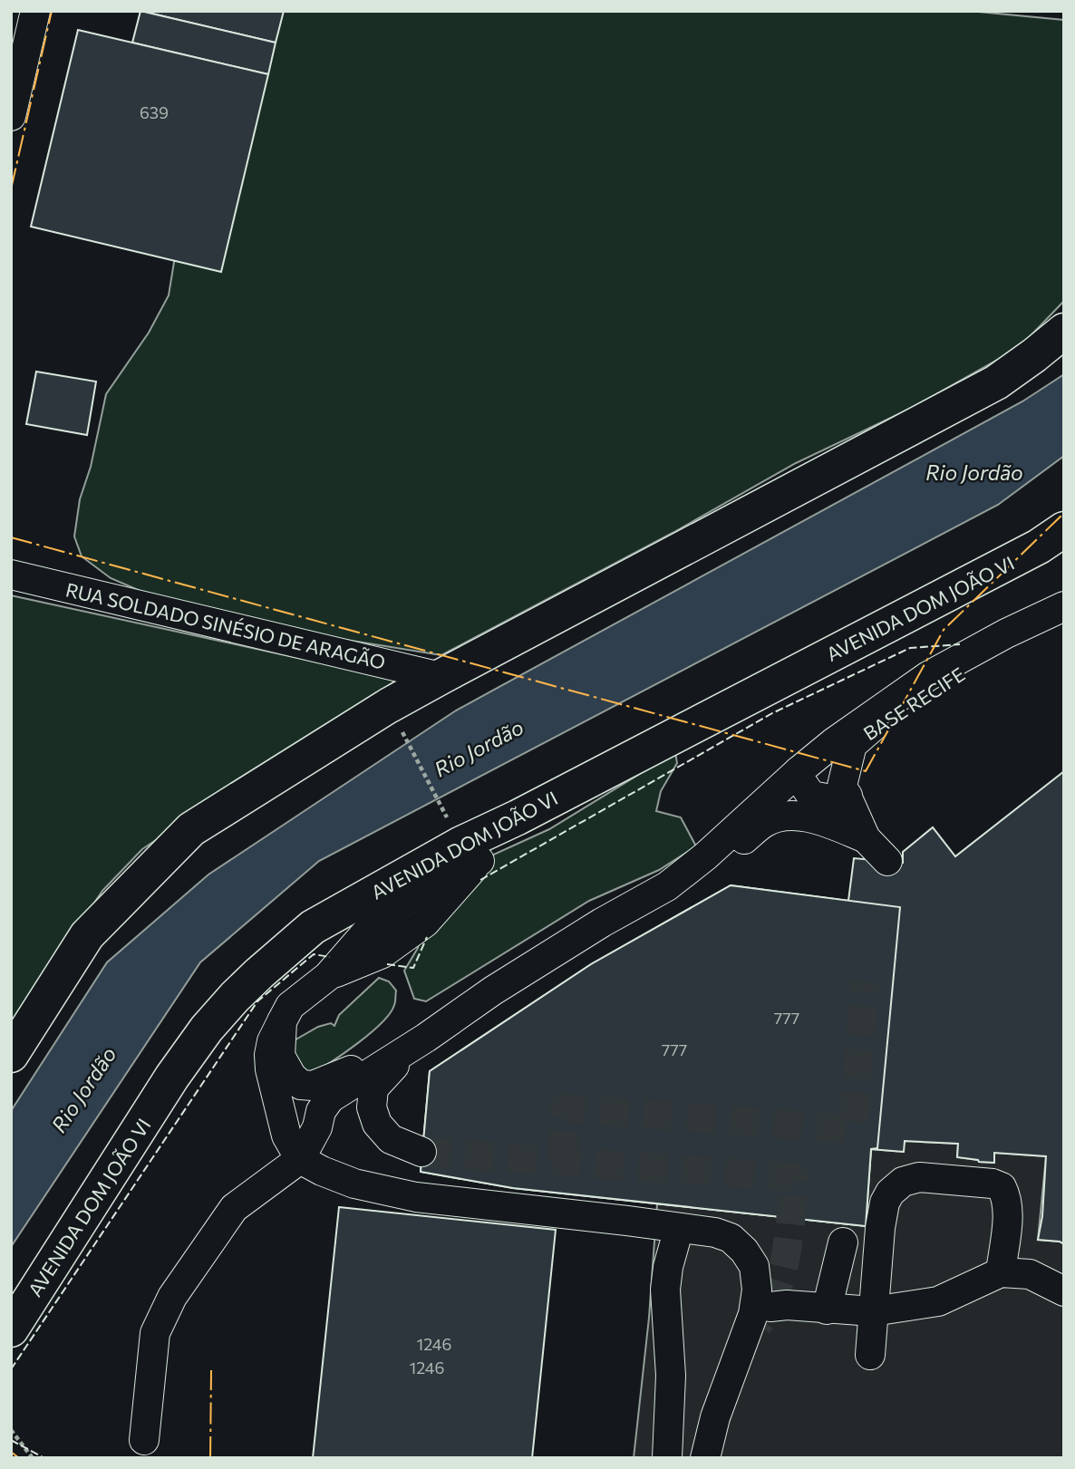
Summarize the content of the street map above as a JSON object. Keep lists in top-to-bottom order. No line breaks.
{"streets":{"main road":["AVENIDA DOM JOÃO VI"],"street":["RUA SOLDADO SINÉSIO DE ARAGÃO","BASE RECIFE"]},"water":["Rio Jordão"],"house_numbers":["639","777","777","1246","1246"]}
